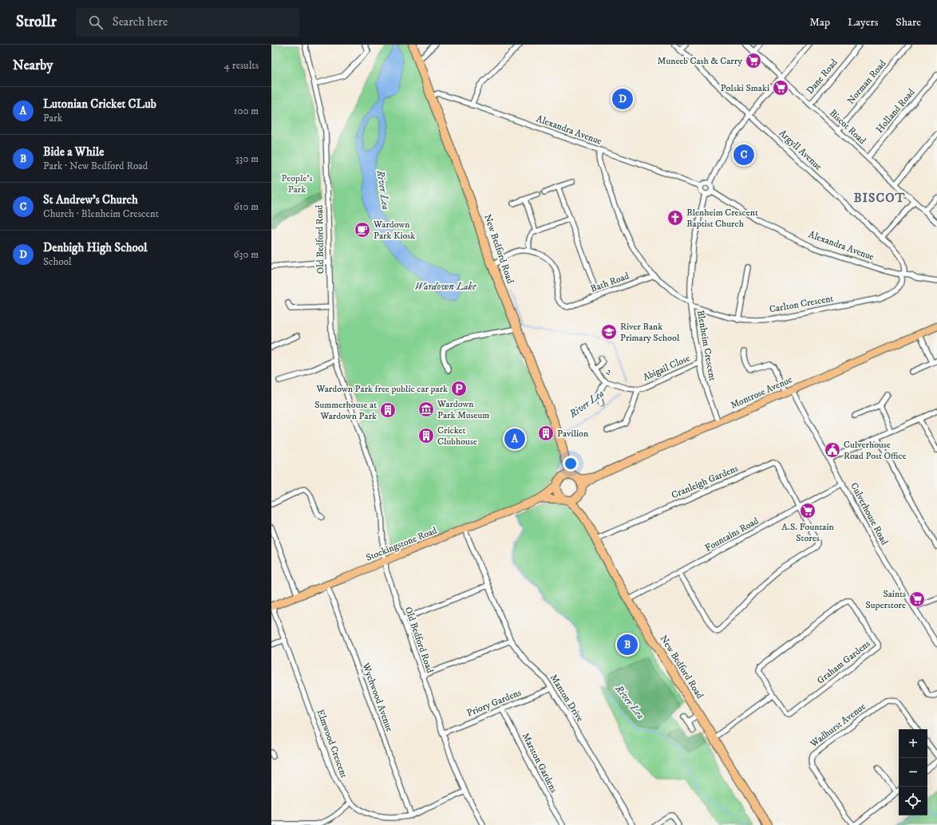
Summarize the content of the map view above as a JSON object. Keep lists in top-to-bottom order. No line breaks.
{"streets":{"highway":["New Bedford Road"],"main road":["Montrose Avenue","Stockingstone Road"],"street":["Dane Road","Norman Road","Holland Road","Biscot Road","Alexandra Avenue","Argyll Avenue","Old Bedford Road","Bath Road","Carlton Crescent","Blenheim Crescent","Abigail Close","2","Cranleigh Gardens","Culverhouse Road","Fountains Road","Graham Gardens","Wychwood Avenue","Manton Drive","Priory Gardens","Wadhurst Avenue","Elmwood Crescent","Marston Gardens"]},"crossings":[["Dane Road","Biscot Road"],["Norman Road","Biscot Road"],["Holland Road","Biscot Road"],["Alexandra Avenue","Argyll Avenue"],["Alexandra Avenue","New Bedford Road"],["Alexandra Avenue","Carlton Crescent"],["Alexandra Avenue","Blenheim Crescent"],["Argyll Avenue","Carlton Crescent"],["Old Bedford Road","Stockingstone Road"],["Old Bedford Road","Priory Gardens"],["Old Bedford Road","Elmwood Crescent"],["New Bedford Road","Montrose Avenue"],["New Bedford Road","Cranleigh Gardens"],["New Bedford Road","Fountains Road"],["New Bedford Road","Stockingstone Road"],["Bath Road","Carlton Crescent"],["Carlton Crescent","Blenheim Crescent"],["Blenheim Crescent","Abigail Close"],["Blenheim Crescent","Montrose Avenue"],["Abigail Close","2"],["Montrose Avenue","Culverhouse Road"],["Montrose Avenue","Stockingstone Road"],["Cranleigh Gardens","Fountains Road"],["Culverhouse Road","Fountains Road"],["Stockingstone Road","Wychwood Avenue"],["Stockingstone Road","Manton Drive"],["Stockingstone Road","Elmwood Crescent"],["Wychwood Avenue","Elmwood Crescent"],["Manton Drive","Priory Gardens"],["Priory Gardens","Marston Gardens"]],"districts":["BISCOT"],"water":["River Lea","Wardown Lake"],"parks":["People's Park"],"places":{"supermarket":["Muneeb Cash & Carry","Polski Smaki","A.S. Fountain Stores","Saints Superstore"],"church":["Blenheim Crescent Baptist Church"],"cafe":["Wardown Park Kiosk"],"school or university":["River Bank Primary School"],"parking":["Wardown Park free public car park"],"museum":["Wardown Park Museum"],"building":["Summerhouse at Wardown Park","Pavilion","Cricket Clubhouse"],"public building":["Culverhouse Road Post Office"]},"page":{"header":"Strollr","search":"Search here","nav":["Map","Layers","Share"],"heading":["Nearby","4 results"],"list":[{"mark":"A","name":"Lutonian Cricket CLub","note":"Park","value":"100 m"},{"mark":"B","name":"Bide a While","note":"Park · New Bedford Road","value":"330 m"},{"mark":"C","name":"St Andrew's Church","note":"Church · Blenheim Crescent","value":"610 m"},{"mark":"D","name":"Denbigh High School","note":"School","value":"630 m"}],"pins":["D","C","A","B"],"map_buttons":["+","−"]}}
